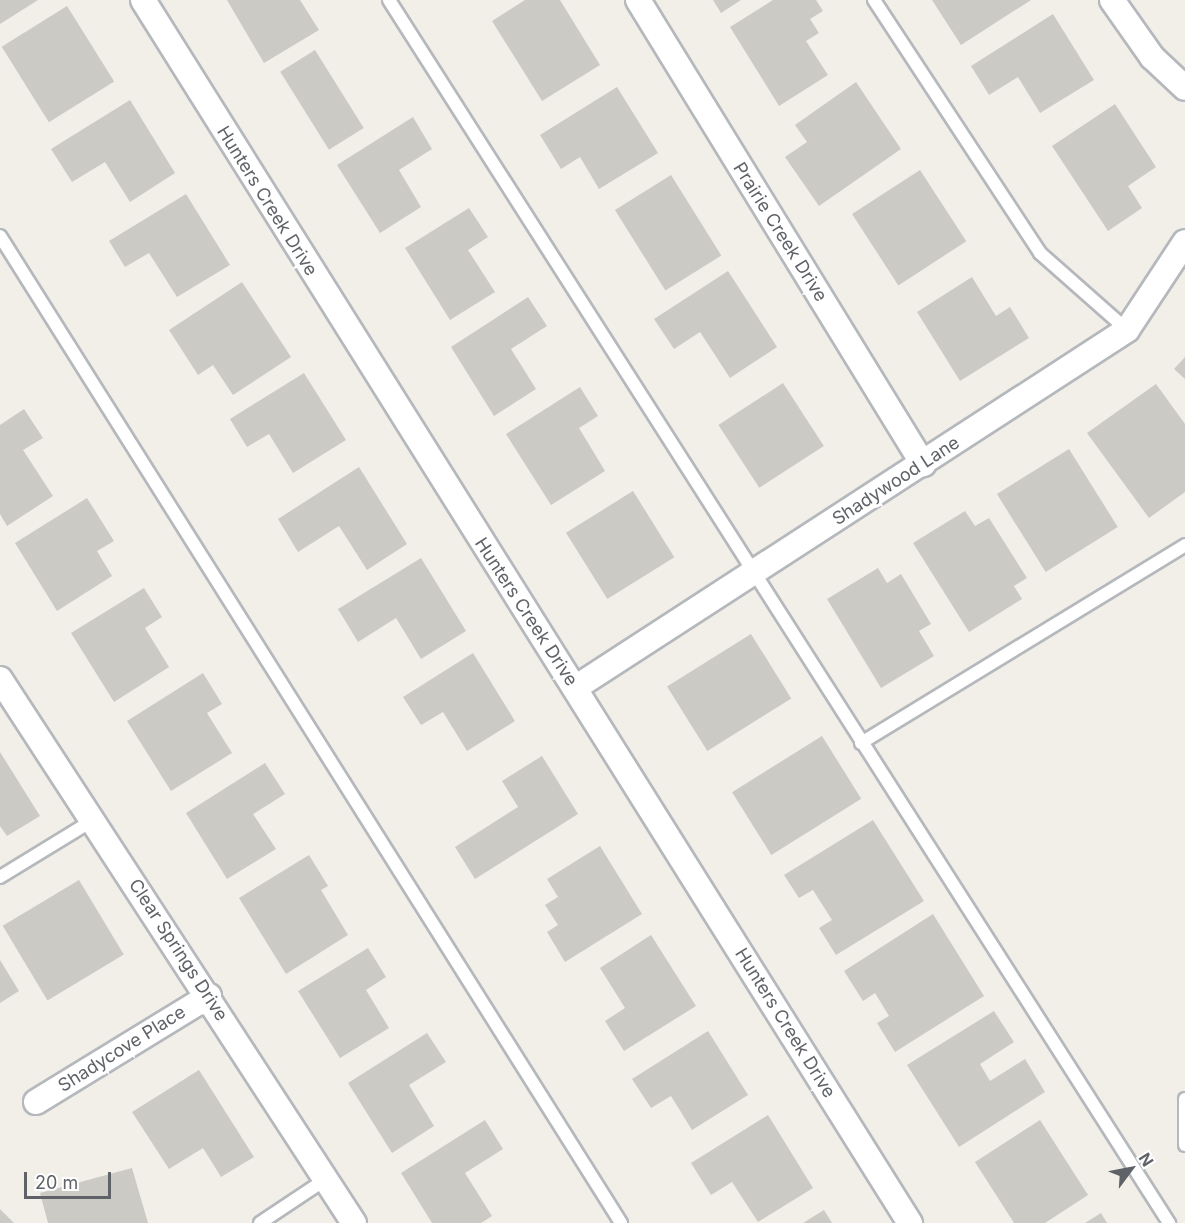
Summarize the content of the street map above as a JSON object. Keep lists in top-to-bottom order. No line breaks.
{"streets":{"street":["Hunters Creek Drive","Prairie Creek Drive","Shadywood Lane","Clear Springs Drive","Shadycove Place"]},"crossings":[["Hunters Creek Drive","Shadywood Lane"],["Prairie Creek Drive","Shadywood Lane"],["Clear Springs Drive","Shadycove Place"]],"scale_bar":"20 m","north":"top right"}
